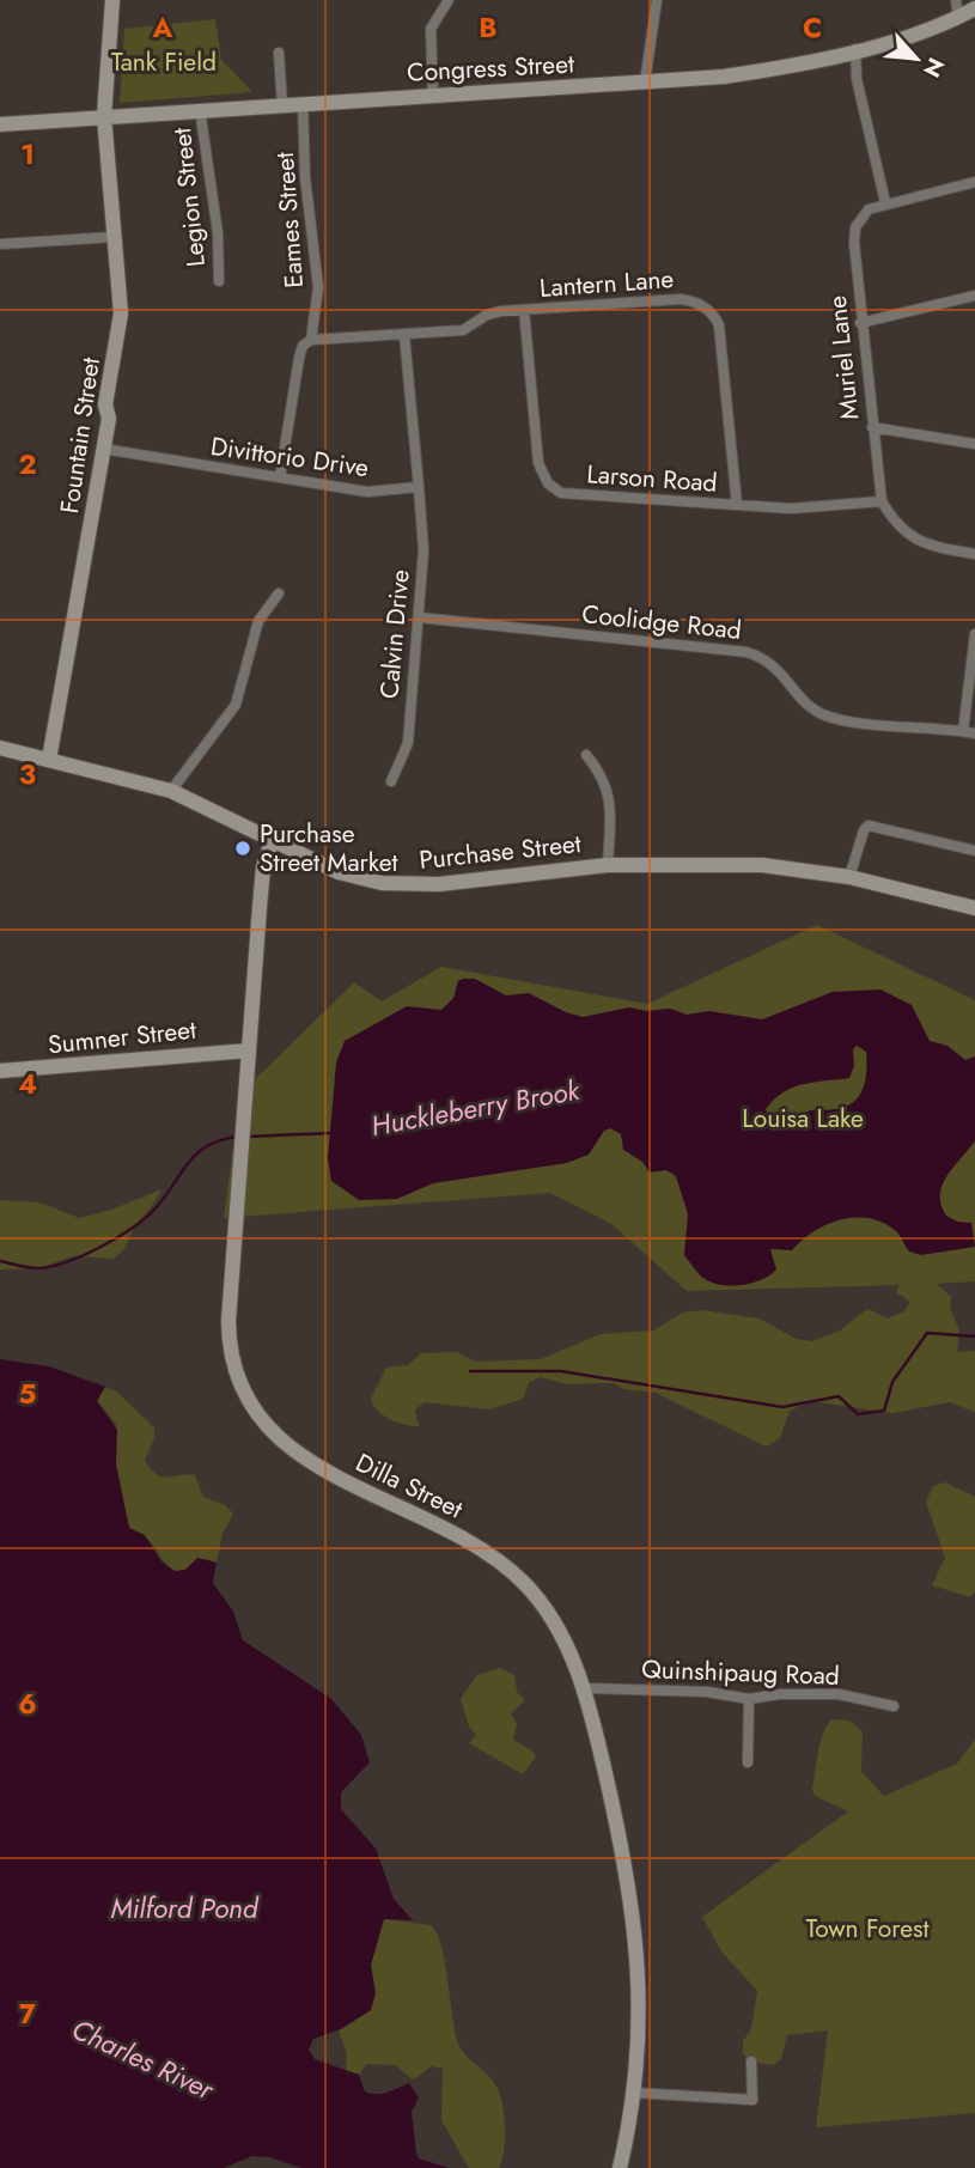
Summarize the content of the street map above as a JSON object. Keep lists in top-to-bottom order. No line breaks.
{"streets":{"main road":["Congress Street","Fountain Street","Purchase Street","Sumner Street","Dilla Street"],"street":["Legion Street","Eames Street","Lantern Lane","Muriel Lane","Divittorio Drive","Larson Road","Coolidge Road","Calvin Drive","Quinshipaug Road"]},"crossings":[["Congress Street","Legion Street"],["Congress Street","Eames Street"],["Congress Street","Fountain Street"],["Eames Street","Lantern Lane"],["Eames Street","Divittorio Drive"],["Lantern Lane","Larson Road"],["Muriel Lane","Larson Road"],["Fountain Street","Divittorio Drive"],["Fountain Street","Purchase Street"],["Divittorio Drive","Calvin Drive"],["Coolidge Road","Calvin Drive"],["Purchase Street","Dilla Street"],["Sumner Street","Dilla Street"],["Dilla Street","Quinshipaug Road"]],"water":["Huckleberry Brook","Milford Pond","Charles River"],"parks":["Tank Field","Louisa Lake","Town Forest"],"places":["Purchase Street Market"],"north":"bottom right","grid":{"columns":["A","B","C"],"rows":["1","2","3","4","5","6","7"]}}
